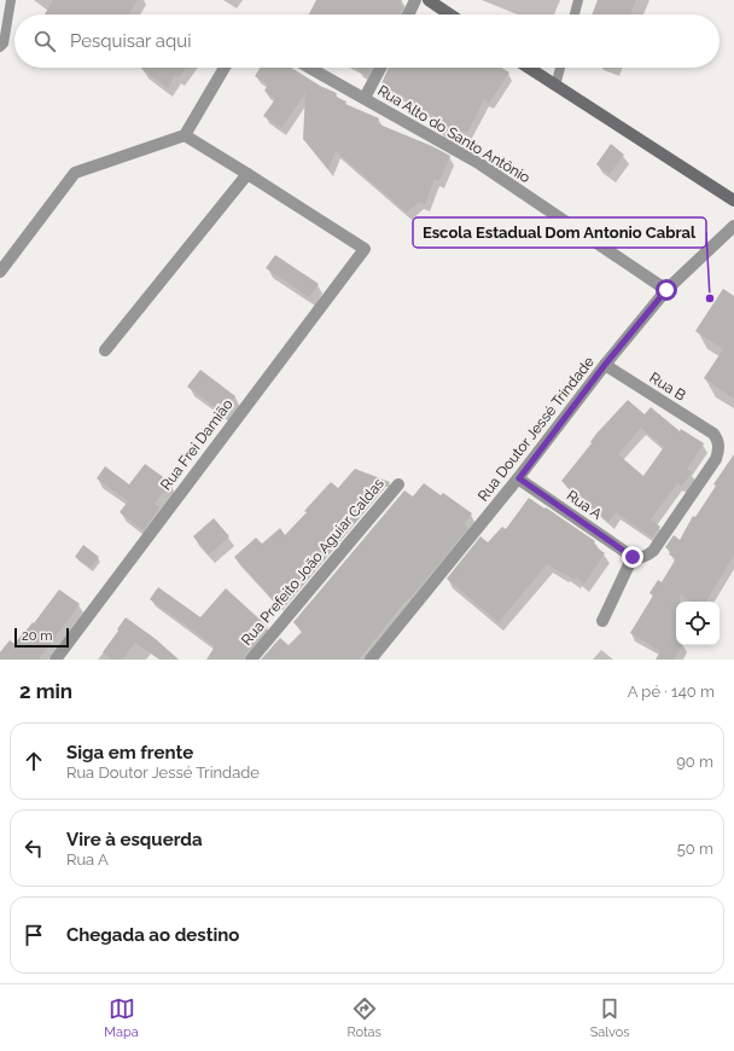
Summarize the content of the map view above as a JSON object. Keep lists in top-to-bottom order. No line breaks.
{"streets":{"street":["Rua Alto do Santo Antônio","Rua B","Rua Doutor Jessé Trindade","Rua Frei Damião","Rua A","Rua Prefeito João Aguiar Caldas"]},"crossings":[["Rua Alto do Santo Antônio","Rua Doutor Jessé Trindade"],["Rua B","Rua Doutor Jessé Trindade"],["Rua B","Rua A"],["Rua Doutor Jessé Trindade","Rua A"]],"places":["Escola Estadual Dom Antonio Cabral"],"scale_bar":"20 m","page":{"search":"Pesquisar aqui","scale":"20 m","heading":["2 min","A pé · 140 m"],"list":[["Siga em frente","Rua Doutor Jessé Trindade","90 m"],["Vire à esquerda","Rua A","50 m"],"Chegada ao destino"],"nav":["Mapa","Rotas","Salvos"]}}
